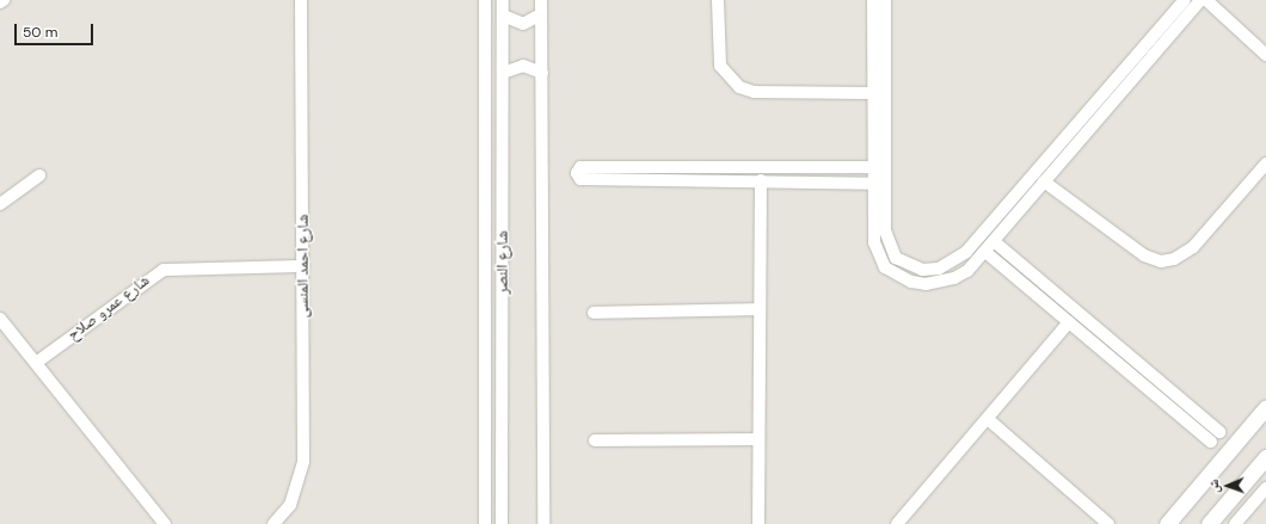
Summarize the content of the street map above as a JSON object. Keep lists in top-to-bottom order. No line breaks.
{"streets":{"street":["شارع النصر","شارع احمد المنسى","شارع عمرو صلاح"]},"crossings":[["شارع احمد المنسى","شارع عمرو صلاح"]],"scale_bar":"50 m","north":"left"}
